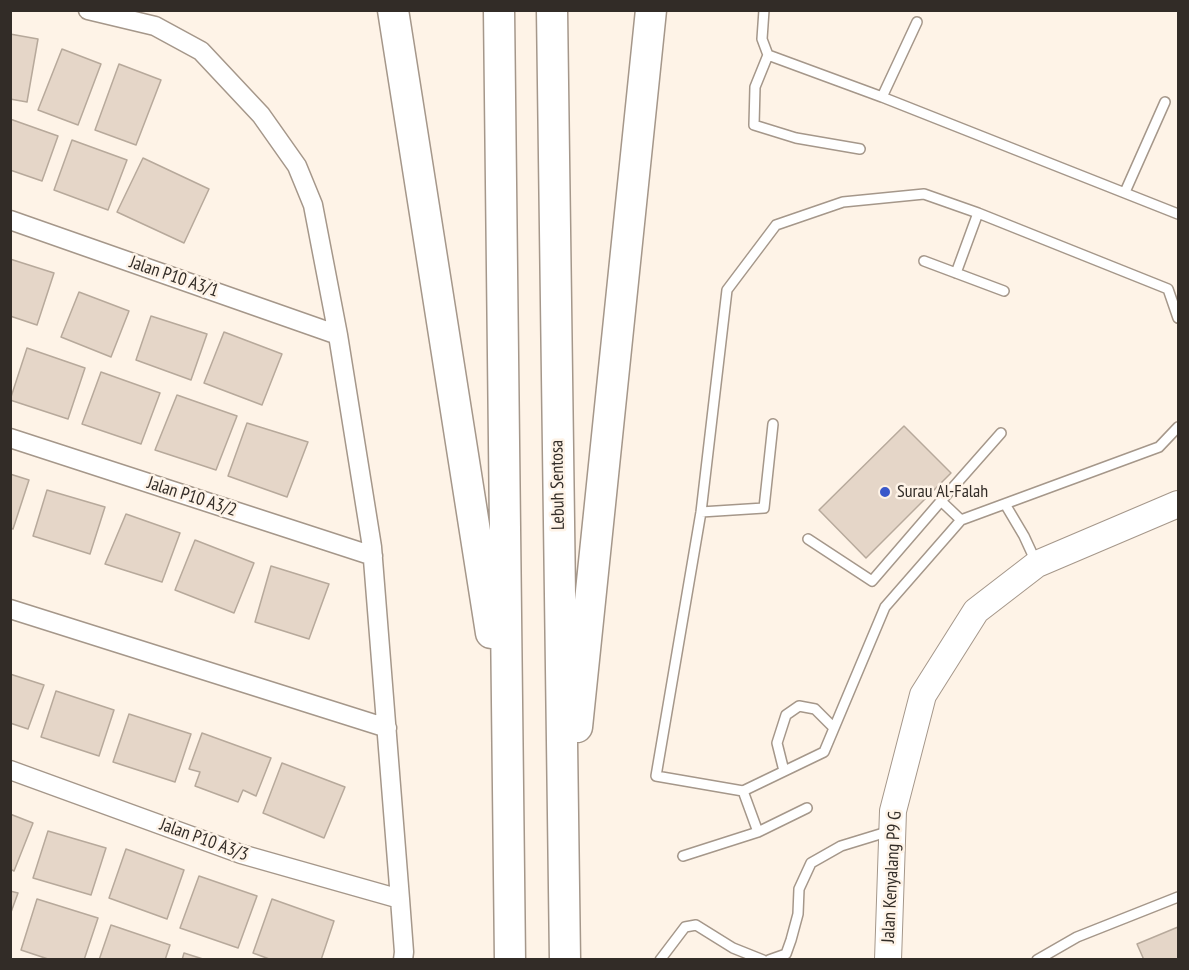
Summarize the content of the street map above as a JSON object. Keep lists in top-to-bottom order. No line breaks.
{"streets":{"main road":["Lebuh Sentosa"],"street":["Jalan P10 A3/1","Jalan P10 A3/2","Jalan P10 A3/3","Jalan Kenyalang P9 G"]},"places":["Surau Al-Falah"]}
